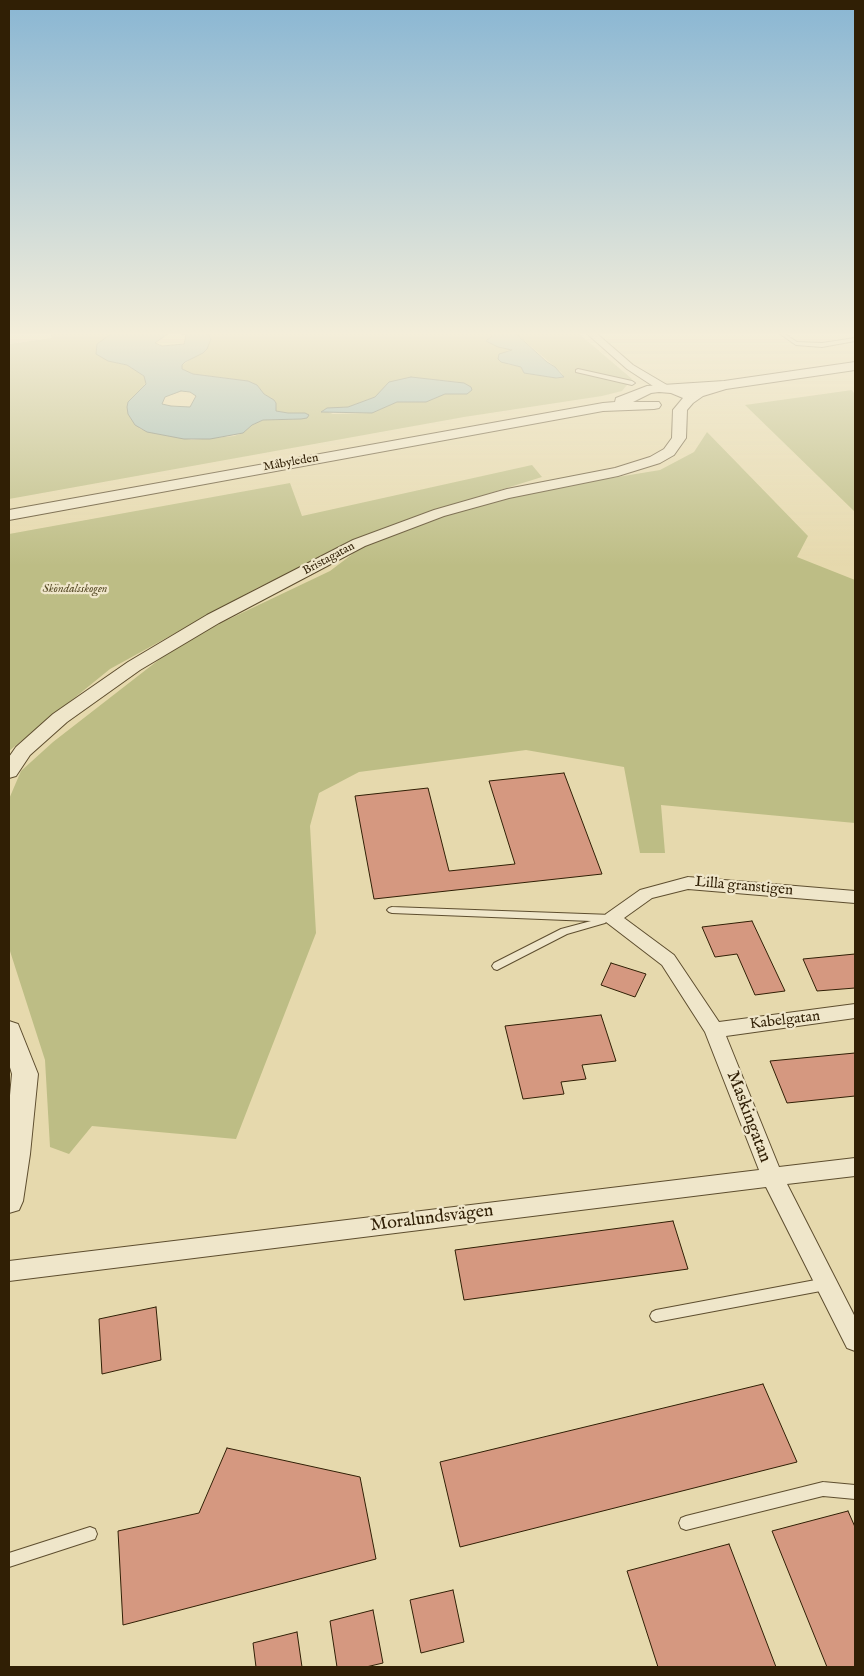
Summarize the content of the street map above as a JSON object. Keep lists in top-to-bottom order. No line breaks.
{"streets":{"street":["Måbyleden","Bristagatan","Lilla granstigen","Kabelgatan","Maskingatan","Moralundsvägen"]},"crossings":[["Lilla granstigen","Maskingatan"],["Kabelgatan","Maskingatan"],["Maskingatan","Moralundsvägen"]],"parks":["Sköndalsskogen"]}
